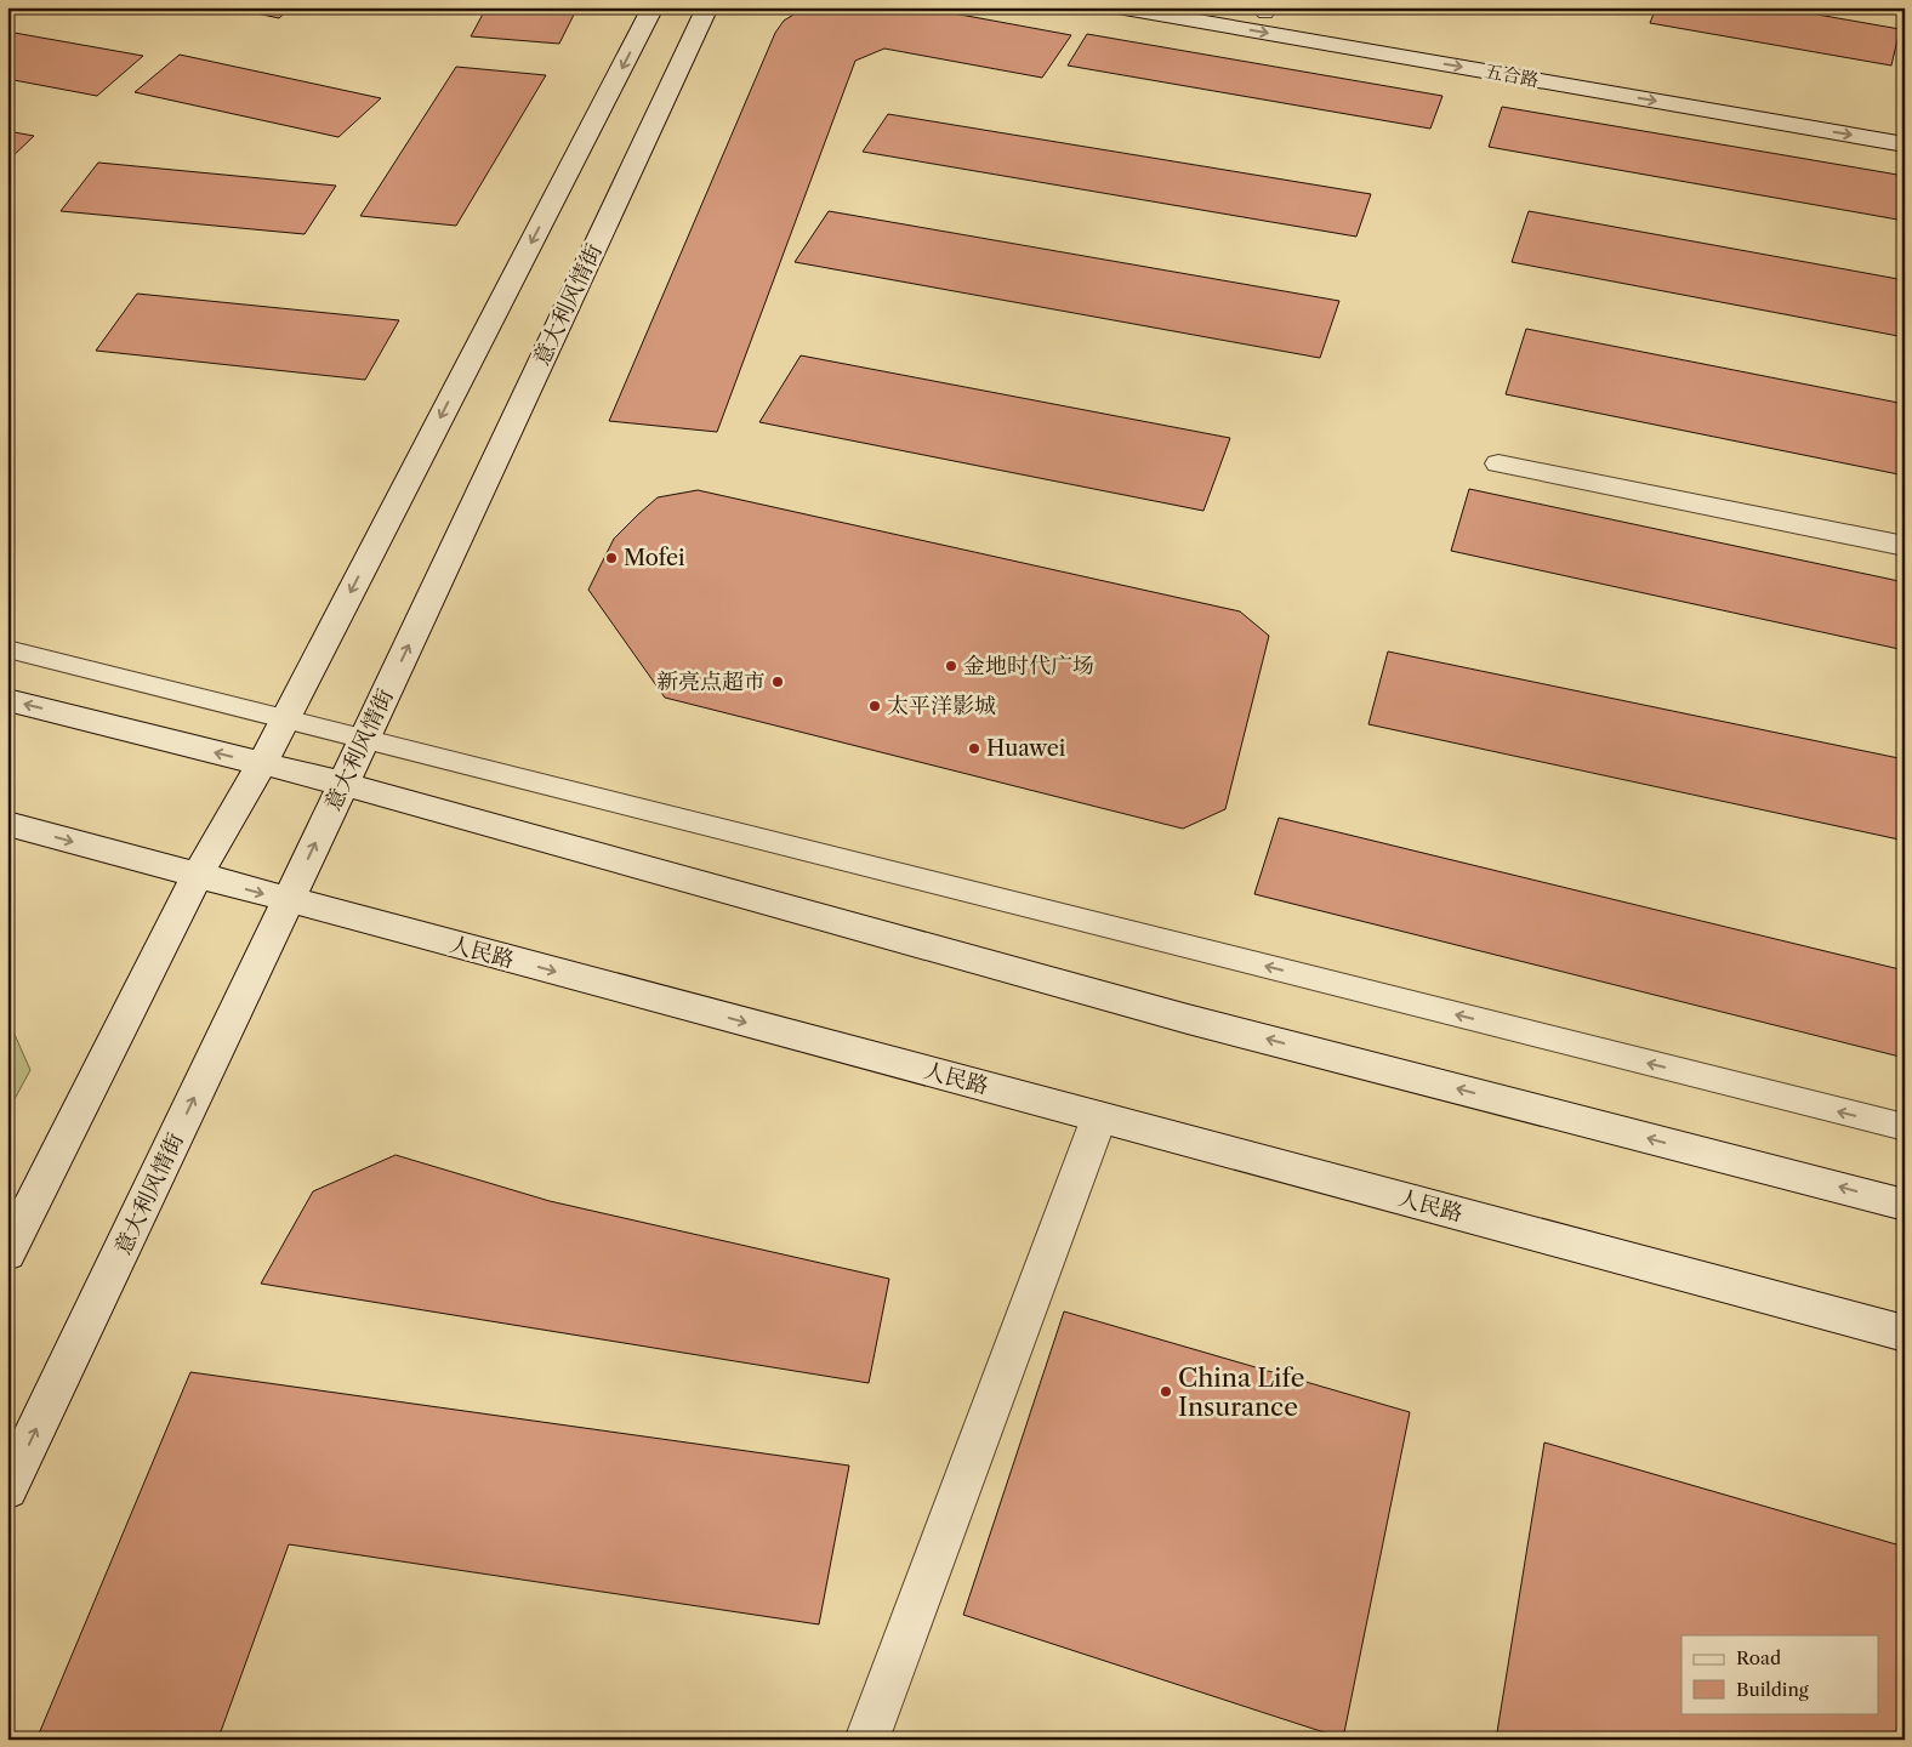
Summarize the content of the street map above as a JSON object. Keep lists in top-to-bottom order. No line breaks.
{"streets":{"street":["五合路","意大利风情街","人民路"]},"crossings":[["意大利风情街","人民路"]],"places":["Mofei","金地时代广场","新亮点超市","太平洋影城","Huawei","China Life Insurance"],"legend":["Road","Building"]}
